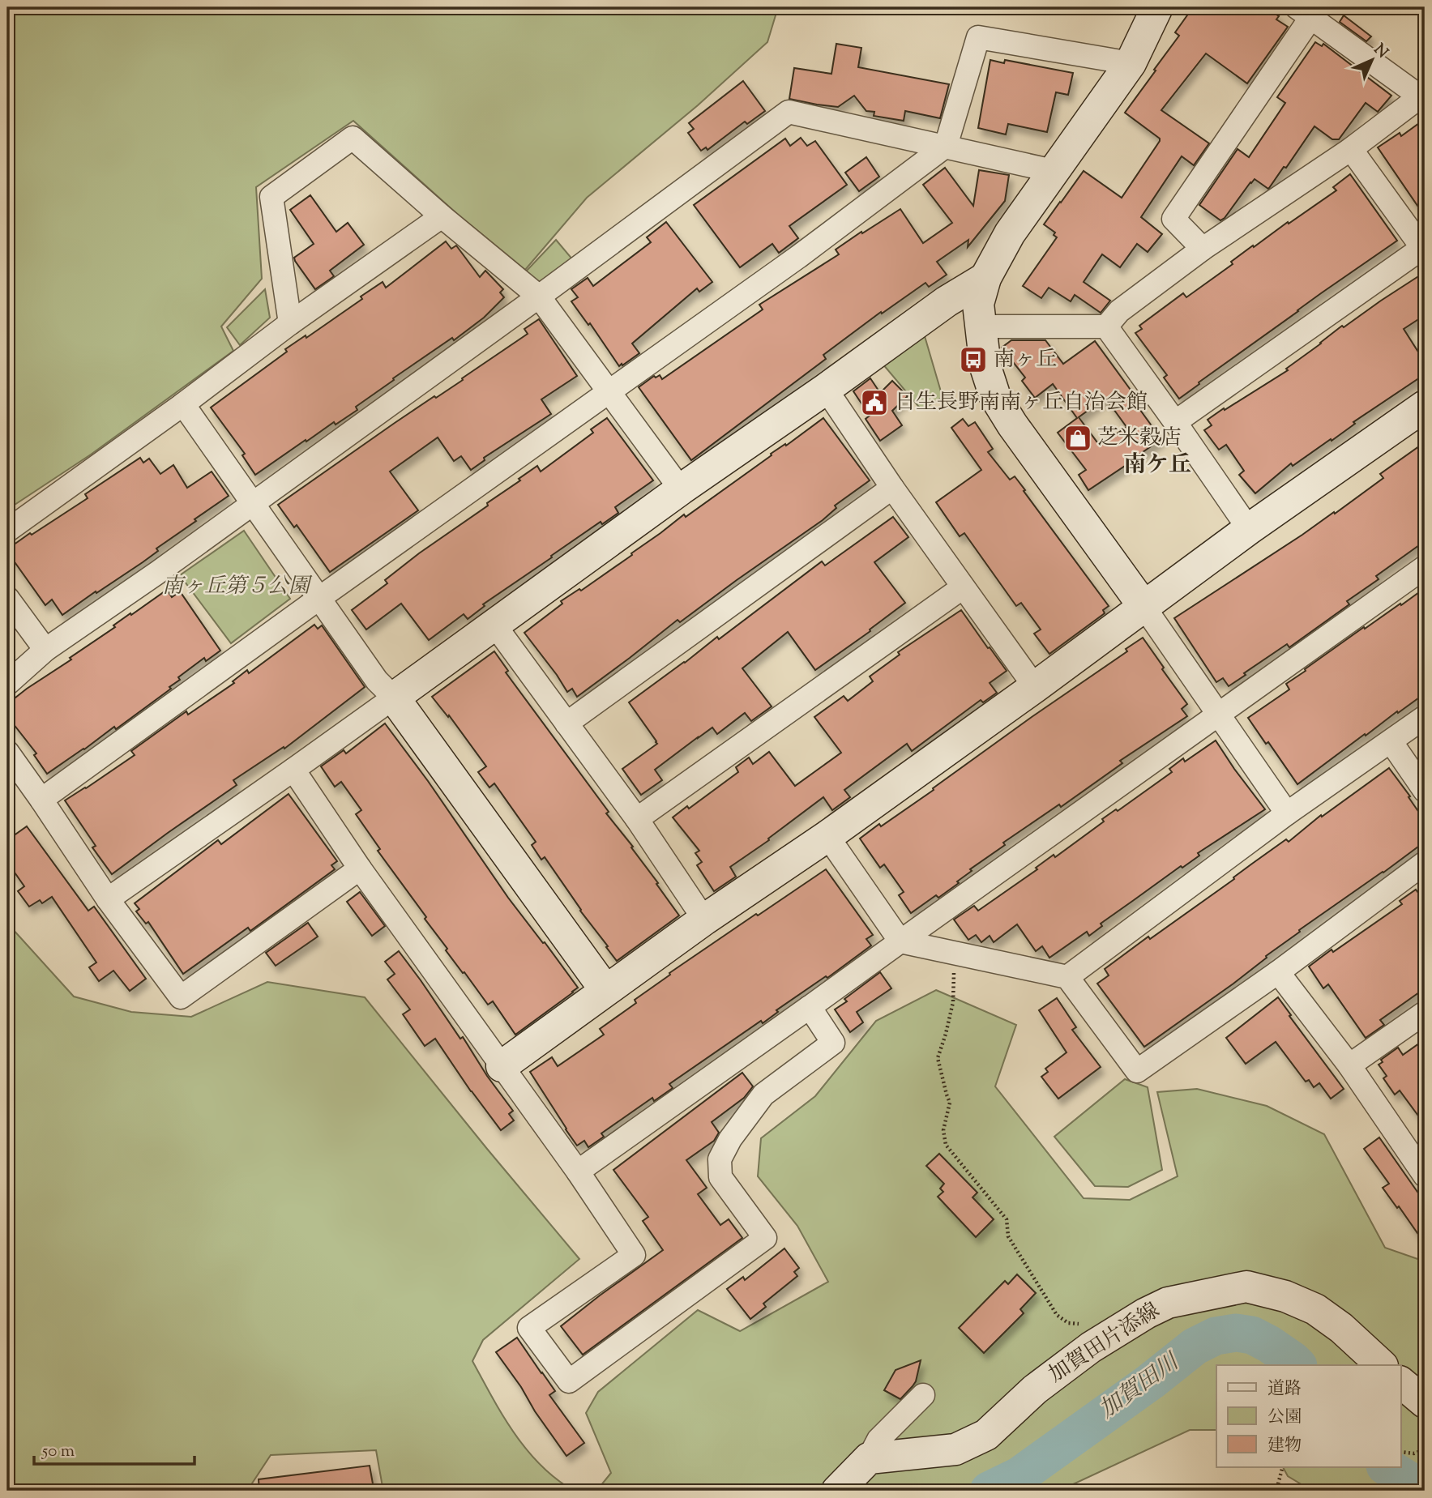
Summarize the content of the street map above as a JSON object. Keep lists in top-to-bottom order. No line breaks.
{"streets":{"street":["加賀田片添線"]},"districts":["南ケ丘"],"water":["加賀田川"],"parks":["南ヶ丘第５公園"],"places":{"bus stop":["南ヶ丘"],"public building":["日生長野南南ヶ丘自治会館"],"shop":["芝米穀店"]},"legend":["道路","公園","建物"],"scale_bar":"50 m","north":"top right"}
